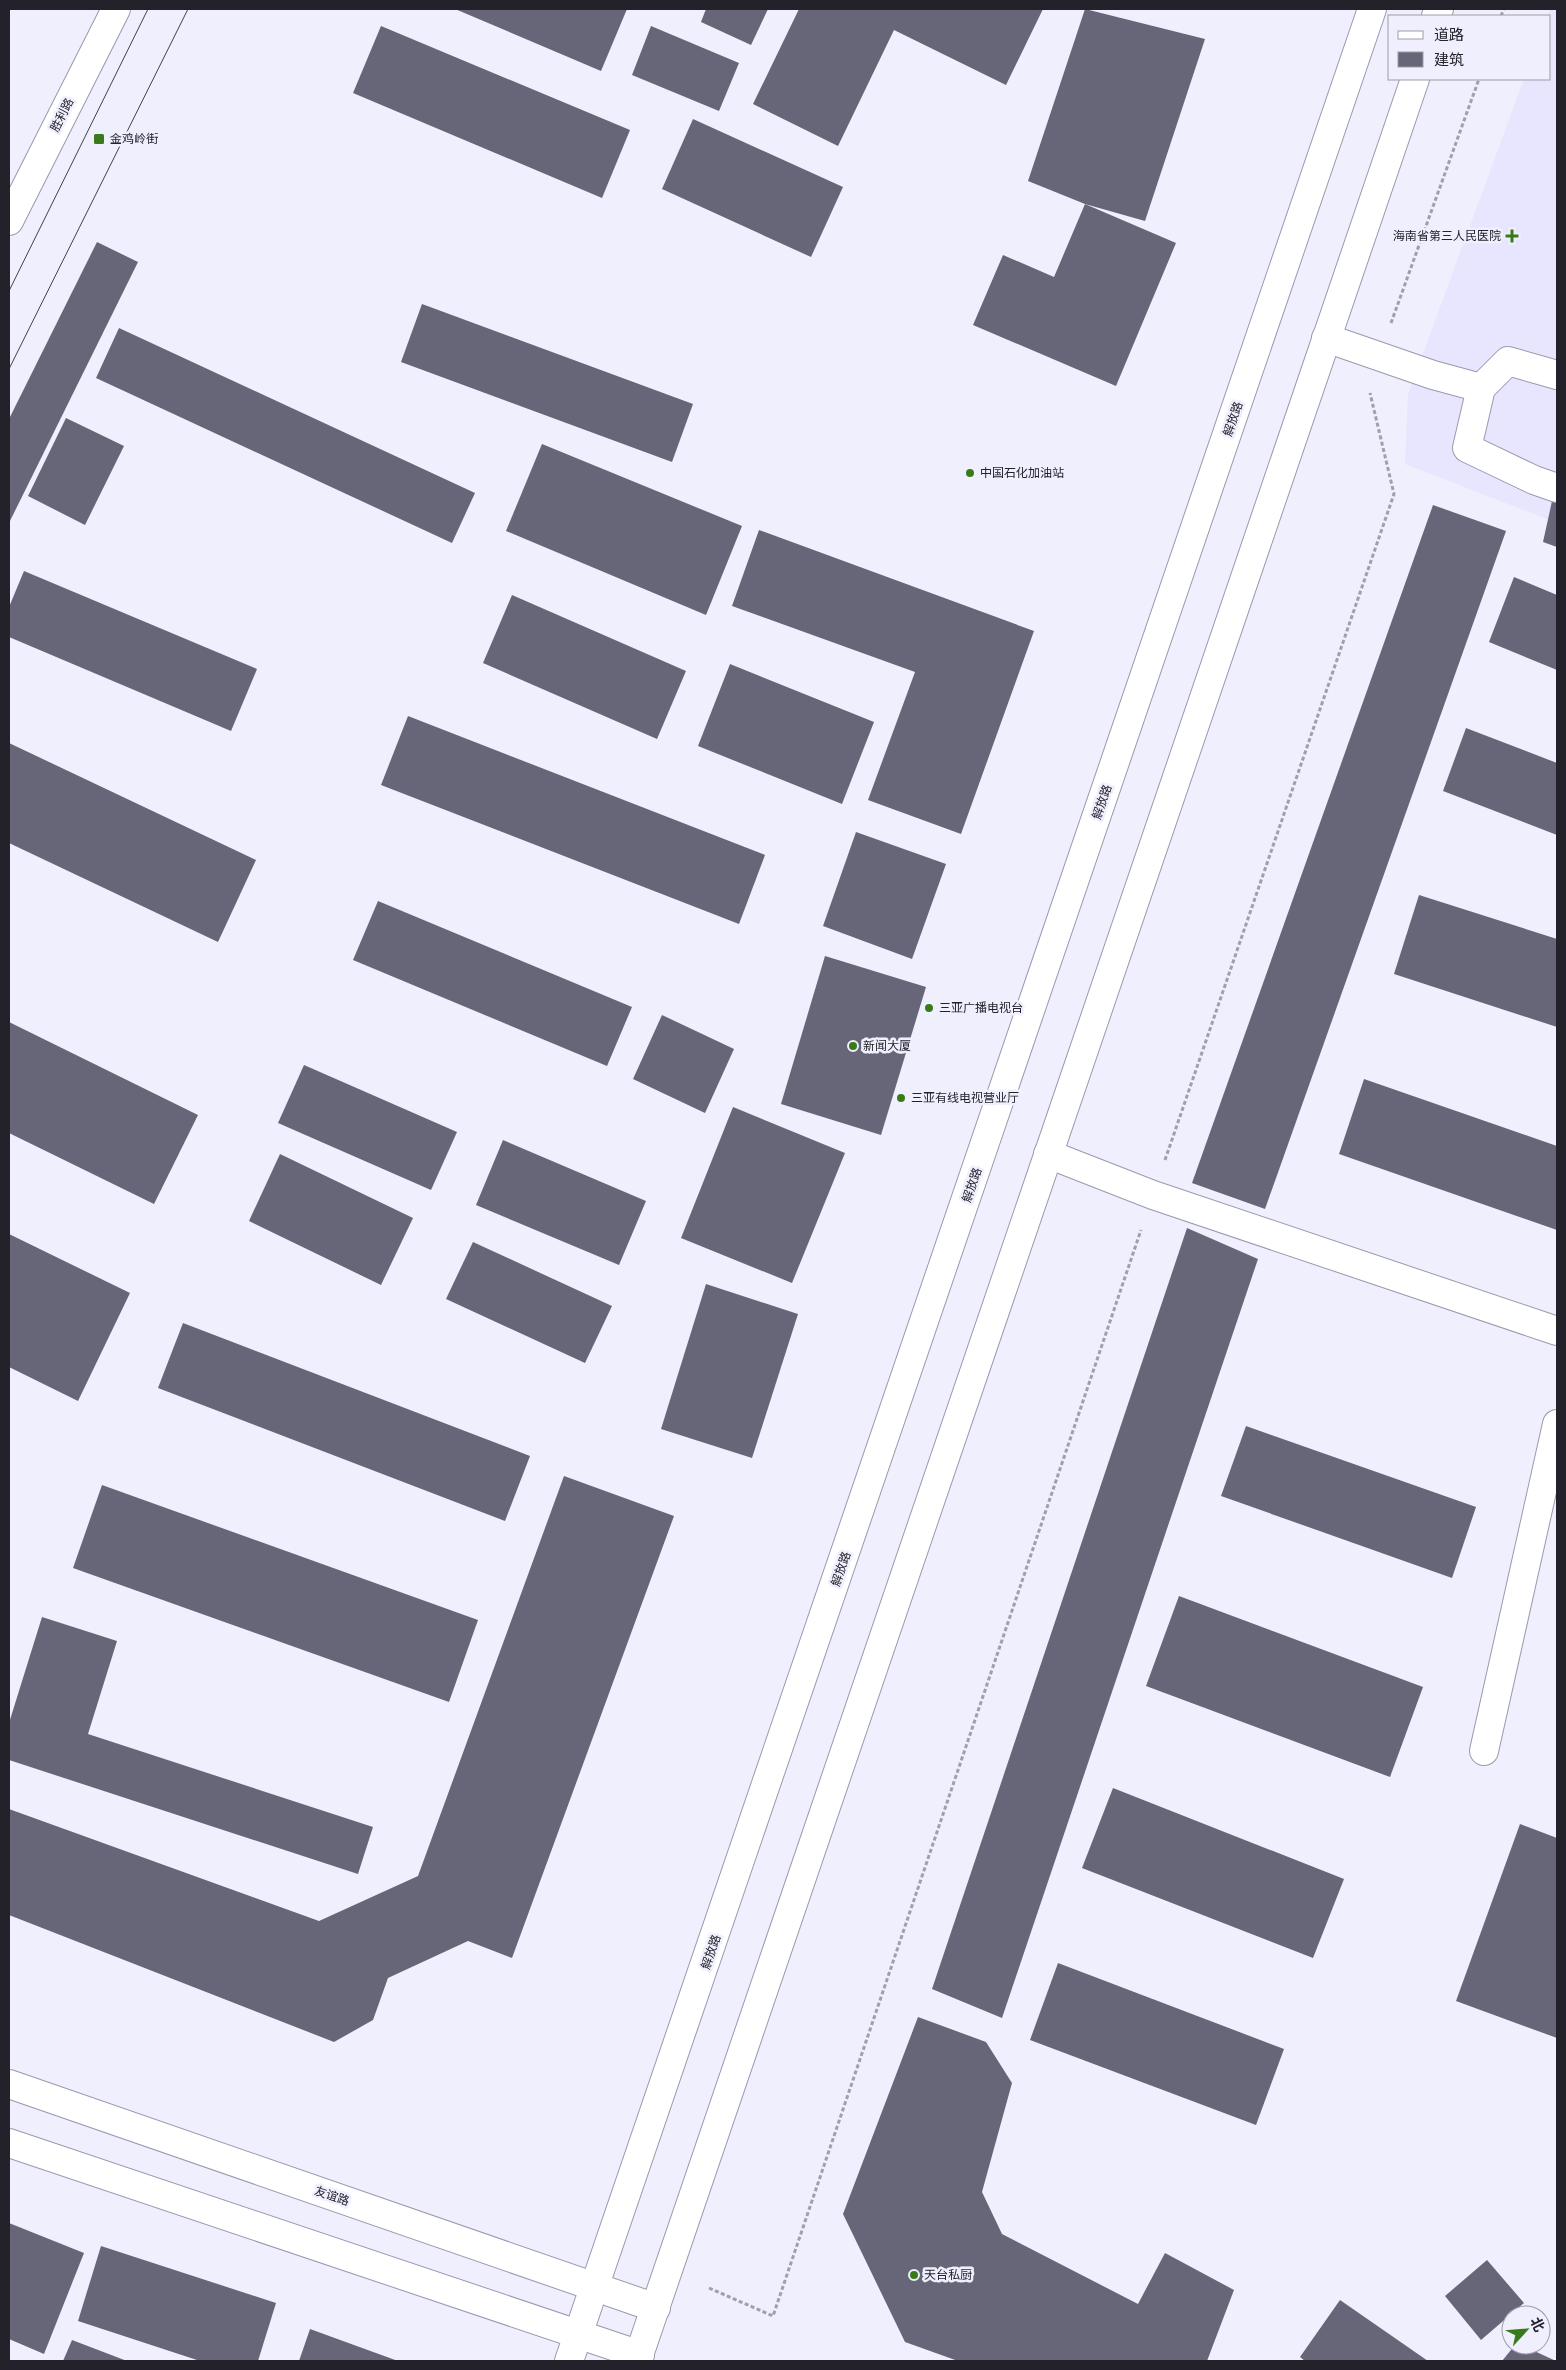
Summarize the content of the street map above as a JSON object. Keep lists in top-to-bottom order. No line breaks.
{"streets":{"main road":["胜利路","解放路","友谊路"]},"crossings":[["解放路","友谊路"]],"places":{"transit":["金鸡岭街"],"health":["海南省第三人民医院"],"other":["中国石化加油站","三亚广播电视台","新闻大厦","三亚有线电视营业厅","天台私厨"]},"legend":["道路","建筑"],"north":"top right"}
